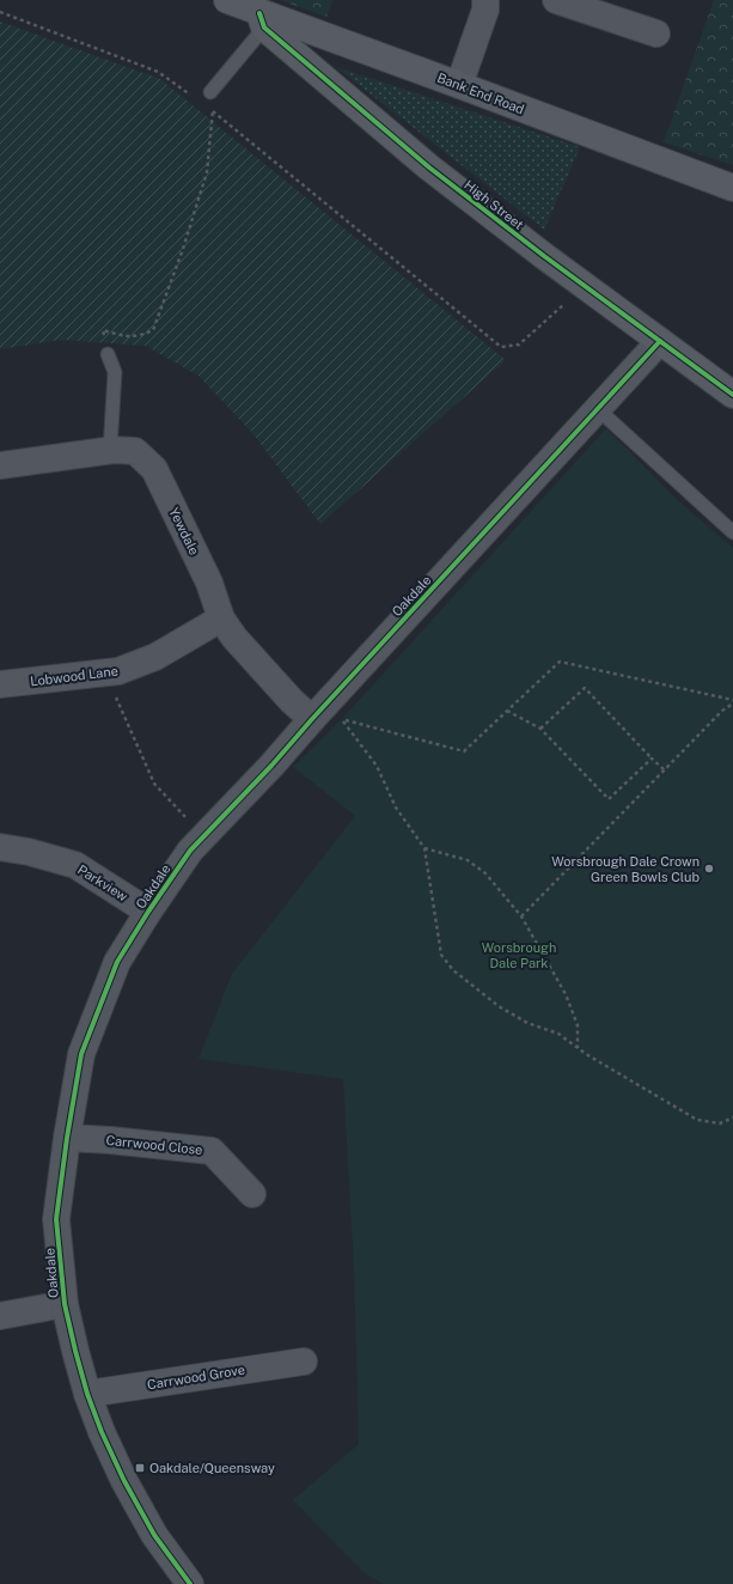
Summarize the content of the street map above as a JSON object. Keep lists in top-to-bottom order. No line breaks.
{"streets":{"street":["Bank End Road","High Street","Yewdale","Oakdale","Lobwood Lane","Parkview","Carrwood Close","Carrwood Grove"]},"crossings":[["Bank End Road","High Street"],["High Street","Oakdale"],["Yewdale","Oakdale"],["Yewdale","Lobwood Lane"],["Oakdale","Parkview"],["Oakdale","Carrwood Close"],["Oakdale","Carrwood Grove"]],"parks":["Worsbrough Dale Park"],"places":{"other":["Worsbrough Dale Crown Green Bowls Club"],"transit":["Oakdale/Queensway"]}}
